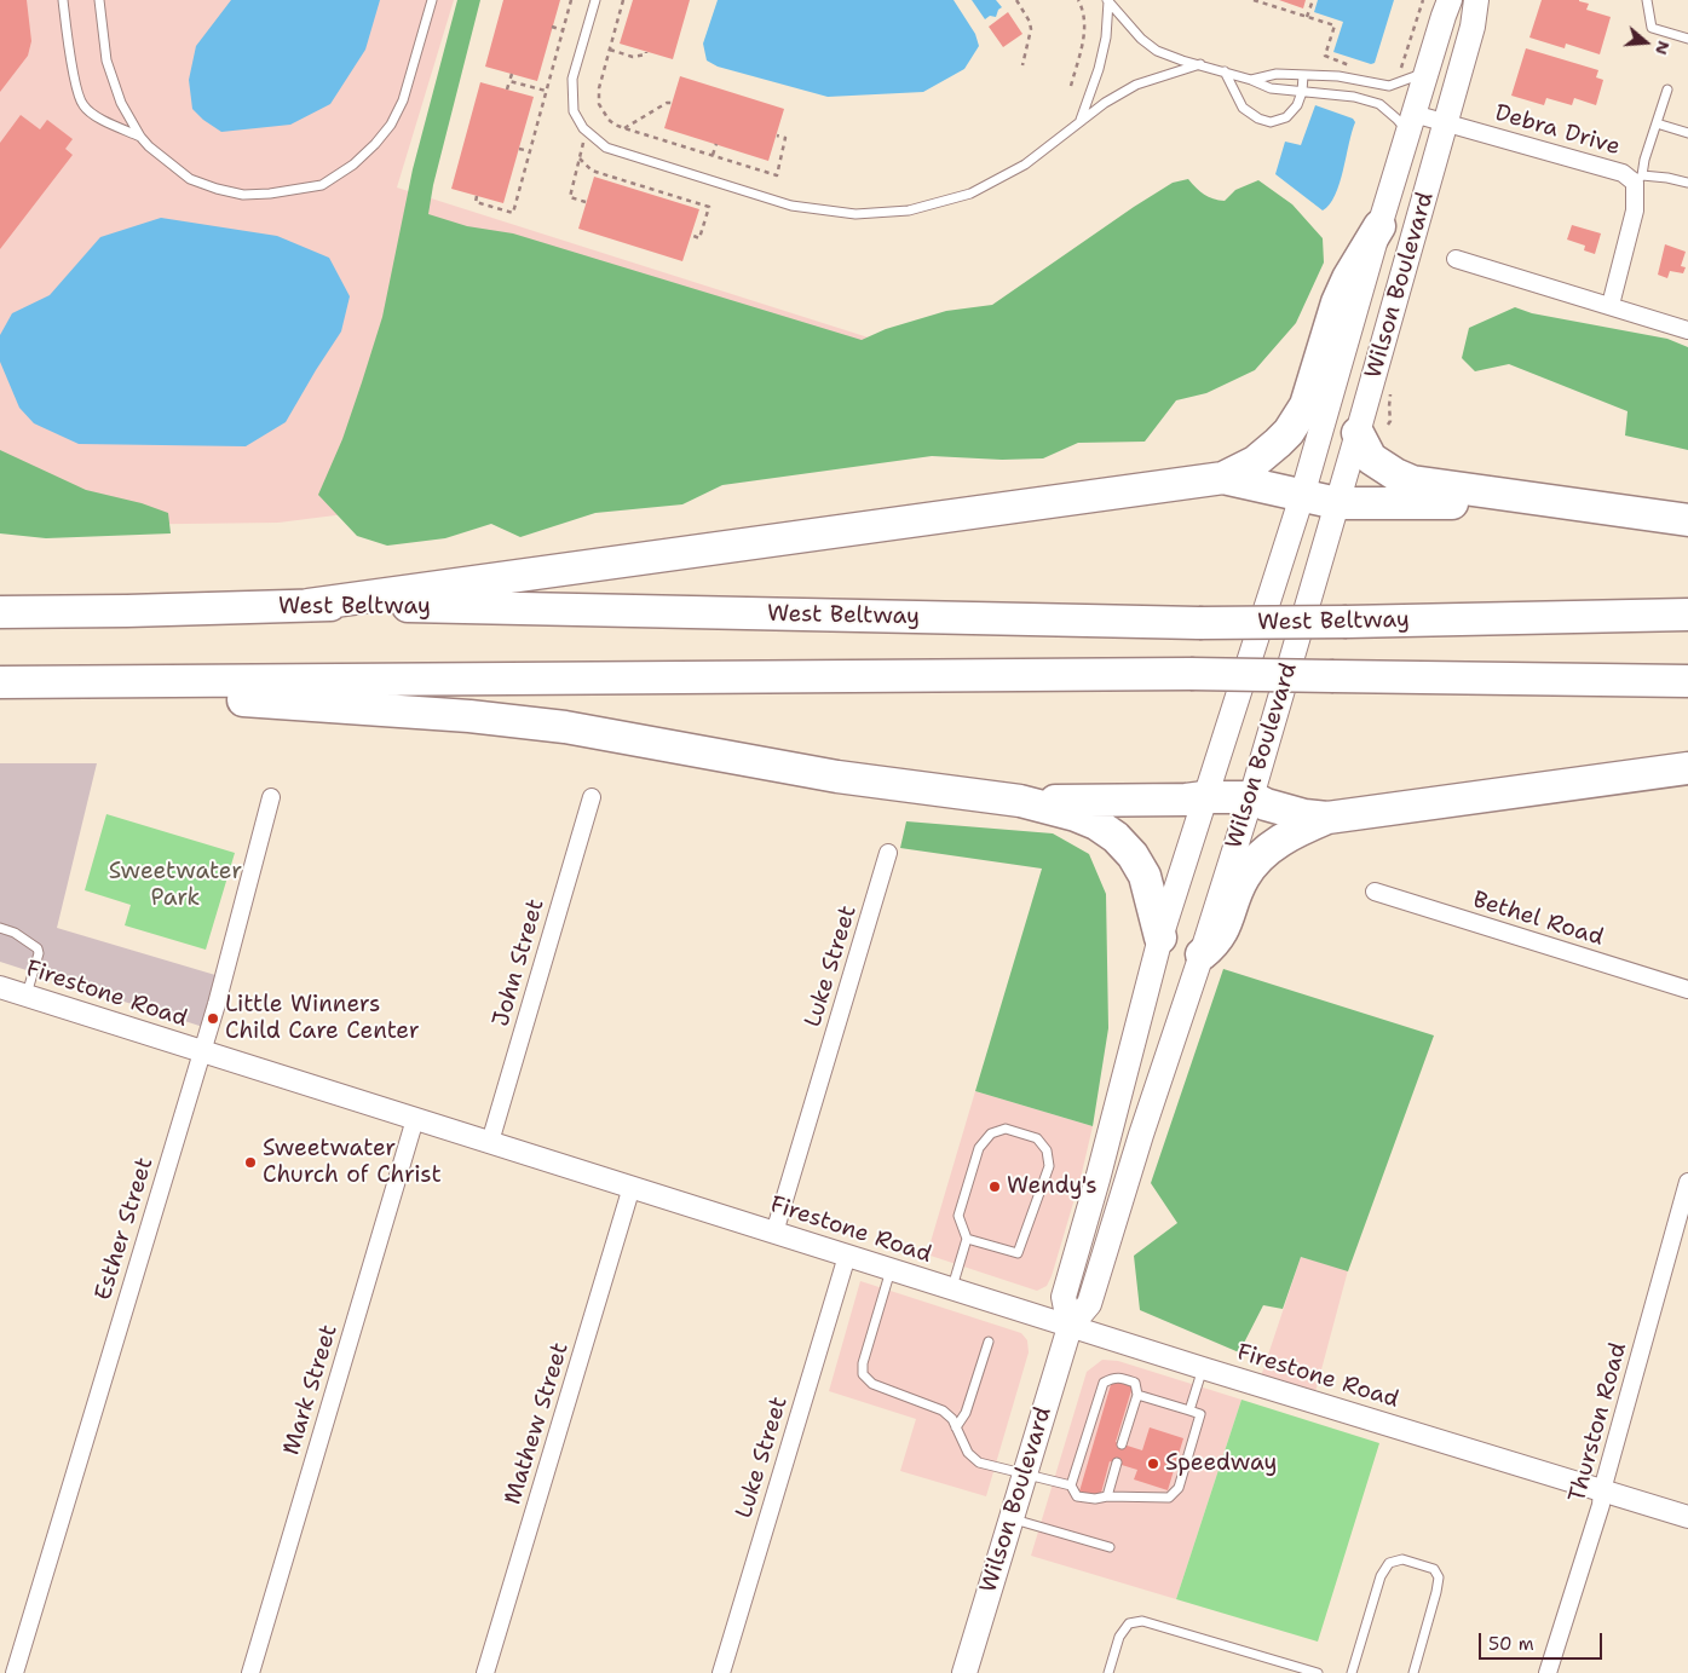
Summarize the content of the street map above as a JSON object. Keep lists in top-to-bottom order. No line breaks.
{"streets":{"highway":["West Beltway"],"main road":["Wilson Boulevard"],"street":["Debra Drive","Bethel Road","John Street","Luke Street","Firestone Road","Esther Street","Mark Street","Thurston Road","Mathew Street"]},"crossings":[["Debra Drive","Wilson Boulevard"],["Wilson Boulevard","Firestone Road"],["John Street","Firestone Road"],["Luke Street","Firestone Road"],["Firestone Road","Esther Street"],["Firestone Road","Mark Street"],["Firestone Road","Thurston Road"],["Firestone Road","Mathew Street"]],"parks":["Sweetwater Park"],"places":["Little Winners Child Care Center","Sweetwater Church of Christ","Wendy's","Speedway"],"scale_bar":"50 m","north":"right"}
